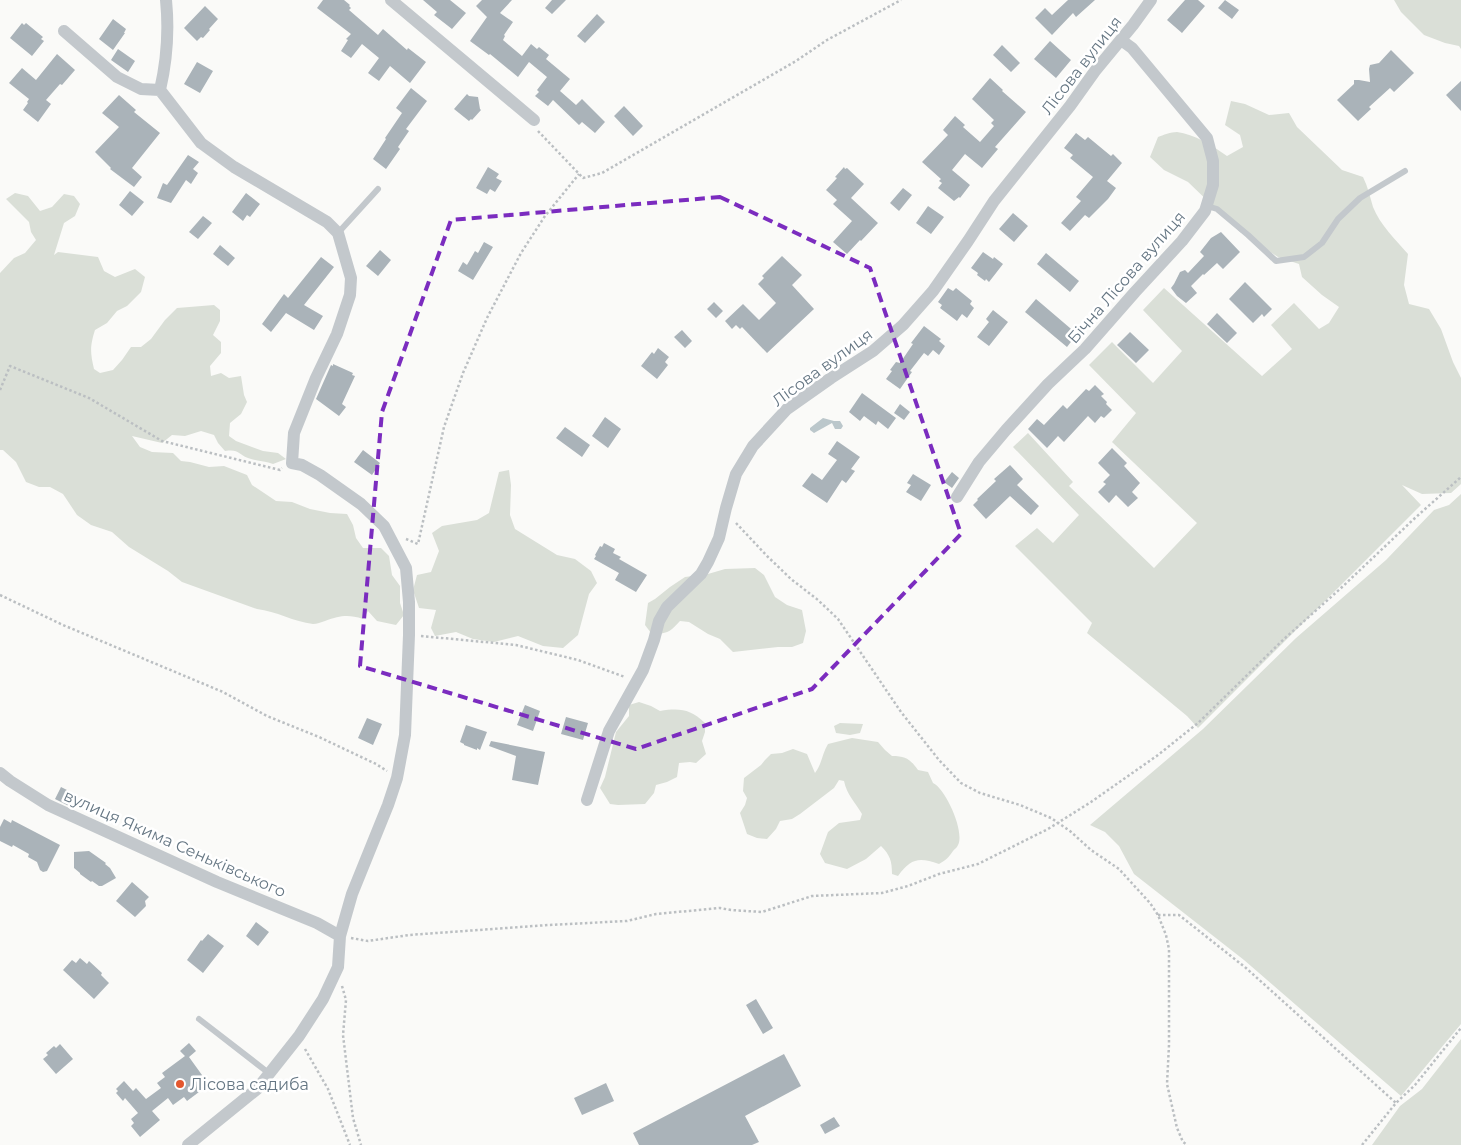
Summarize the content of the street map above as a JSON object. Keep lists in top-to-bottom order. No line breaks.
{"streets":{"street":["Лісова вулиця","Бічна Лісова вулиця","вулиця Якима Сеньківського"]},"crossings":[["Лісова вулиця","Бічна Лісова вулиця"]],"places":["Лісова садиба"]}
